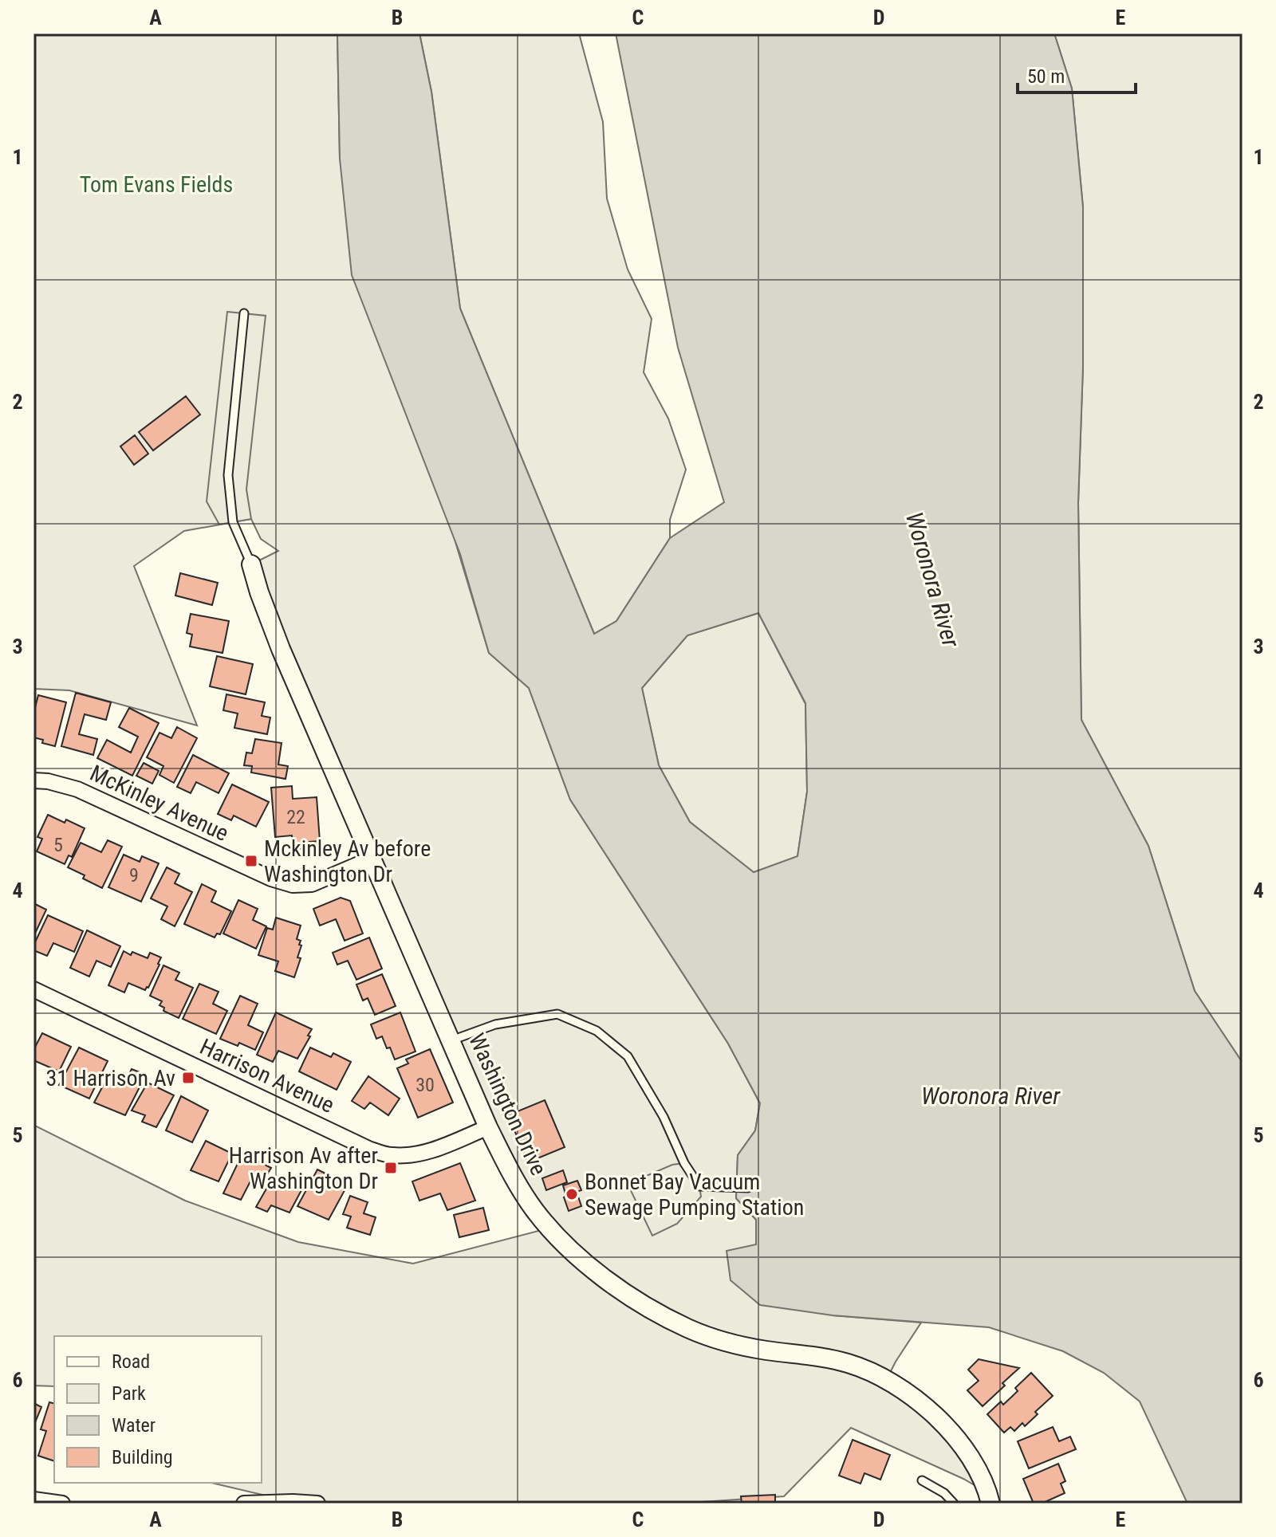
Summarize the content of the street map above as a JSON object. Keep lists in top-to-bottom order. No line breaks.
{"streets":{"street":["McKinley Avenue","Harrison Avenue","Washington Drive"]},"crossings":[["McKinley Avenue","Washington Drive"],["Harrison Avenue","Washington Drive"]],"water":["Woronora River"],"parks":["Tom Evans Fields"],"places":{"transit":["Mckinley Av before Washington Dr","31 Harrison Av","Harrison Av after Washington Dr"],"other":["Bonnet Bay Vacuum Sewage Pumping Station"]},"house_numbers":["22","5","9","30"],"legend":["Road","Park","Water","Building"],"scale_bar":"50 m","grid":{"columns":["A","B","C","D","E"],"rows":["1","2","3","4","5","6"]}}
